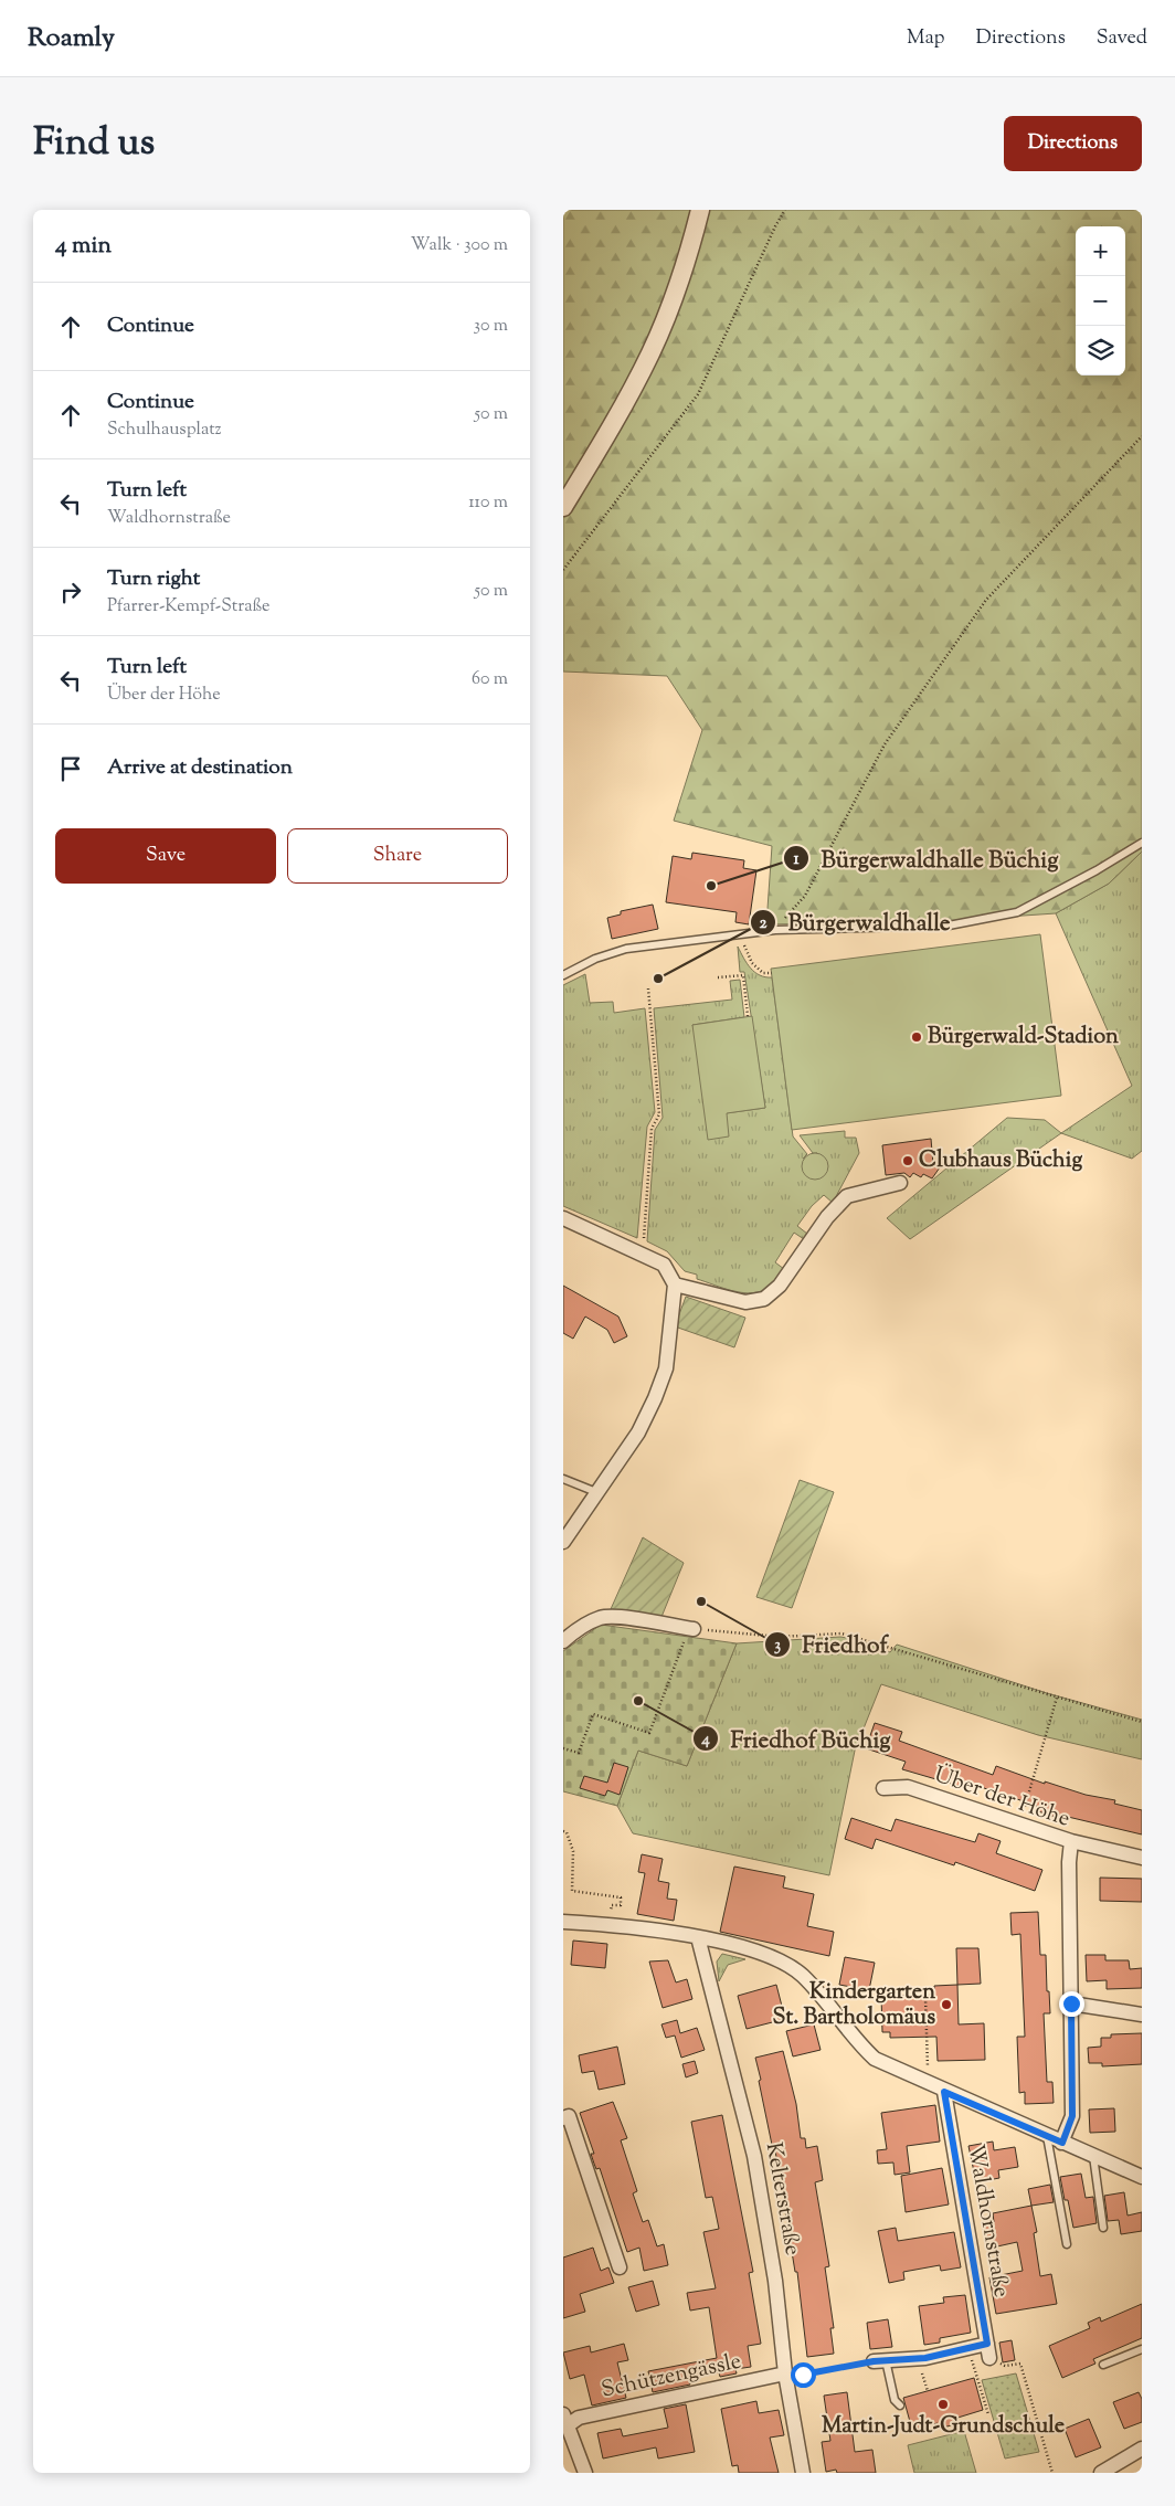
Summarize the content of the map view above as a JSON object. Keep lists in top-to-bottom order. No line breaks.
{"streets":{"street":["Über der Höhe","Kelterstraße","Waldhornstraße","Schützengässle"]},"crossings":[["Kelterstraße","Schützengässle"]],"places":["Bürgerwaldhalle Büchig","Bürgerwaldhalle","Bürgerwald-Stadion","Clubhaus Büchig","Friedhof","Friedhof Büchig","Kindergarten St. Bartholomäus","Martin-Judt-Grundschule"],"page":{"header":"Roamly","nav":["Map","Directions","Saved"],"title":"Find us","buttons":["Directions",["Save","Share"]],"heading":["4 min","Walk · 300 m"],"map_buttons":["+","−"],"list":[["Continue","30 m"],["Continue","Schulhausplatz","50 m"],["Turn left","Waldhornstraße","110 m"],["Turn right","Pfarrer-Kempf-Straße","50 m"],["Turn left","Über der Höhe","60 m"],"Arrive at destination"]}}
